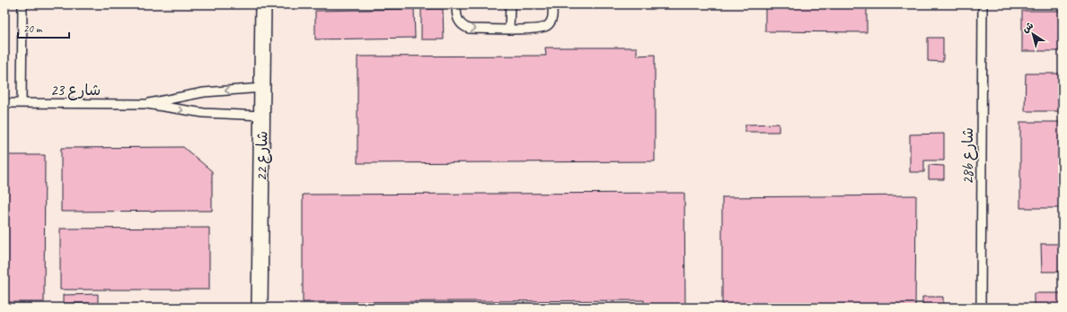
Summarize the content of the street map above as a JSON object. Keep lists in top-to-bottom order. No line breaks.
{"streets":{"street":["شارع 22"],"lane":["شارع 23","28b شارع"]},"crossings":[["شارع 23","شارع 22"]],"scale_bar":"20 m","north":"top left"}
